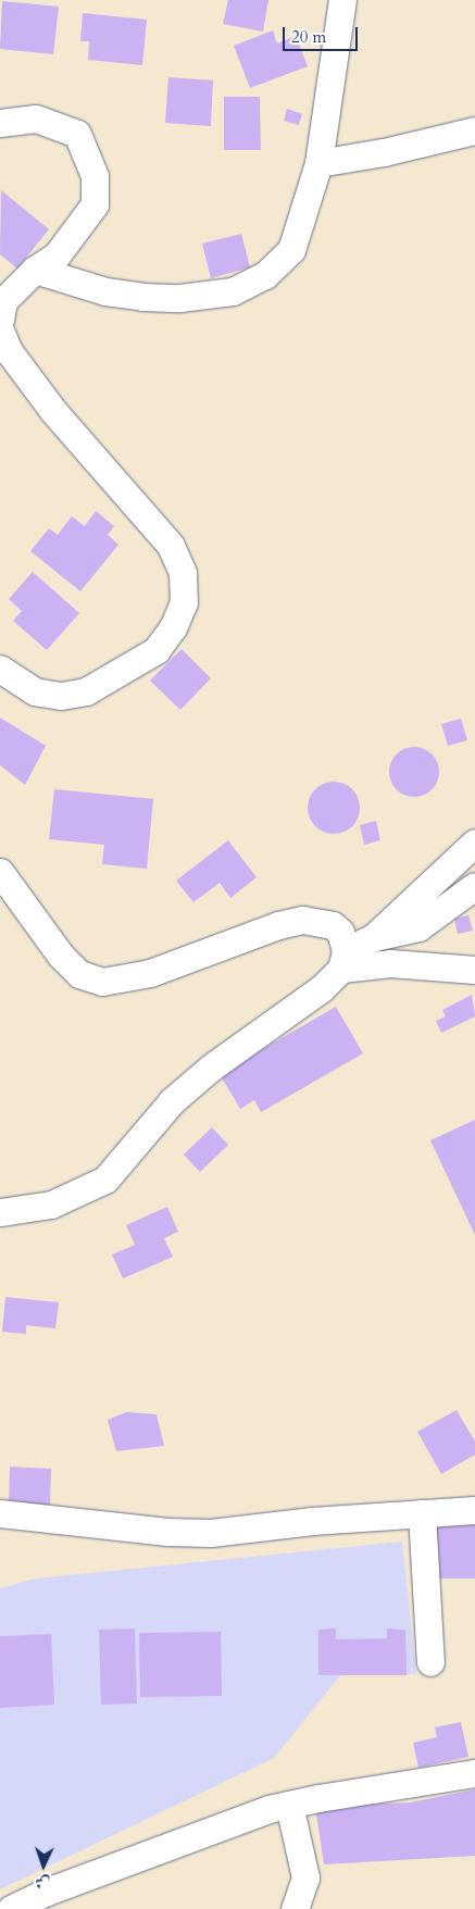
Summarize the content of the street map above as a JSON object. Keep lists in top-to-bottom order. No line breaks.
{"scale_bar":"20 m","north":"bottom"}
